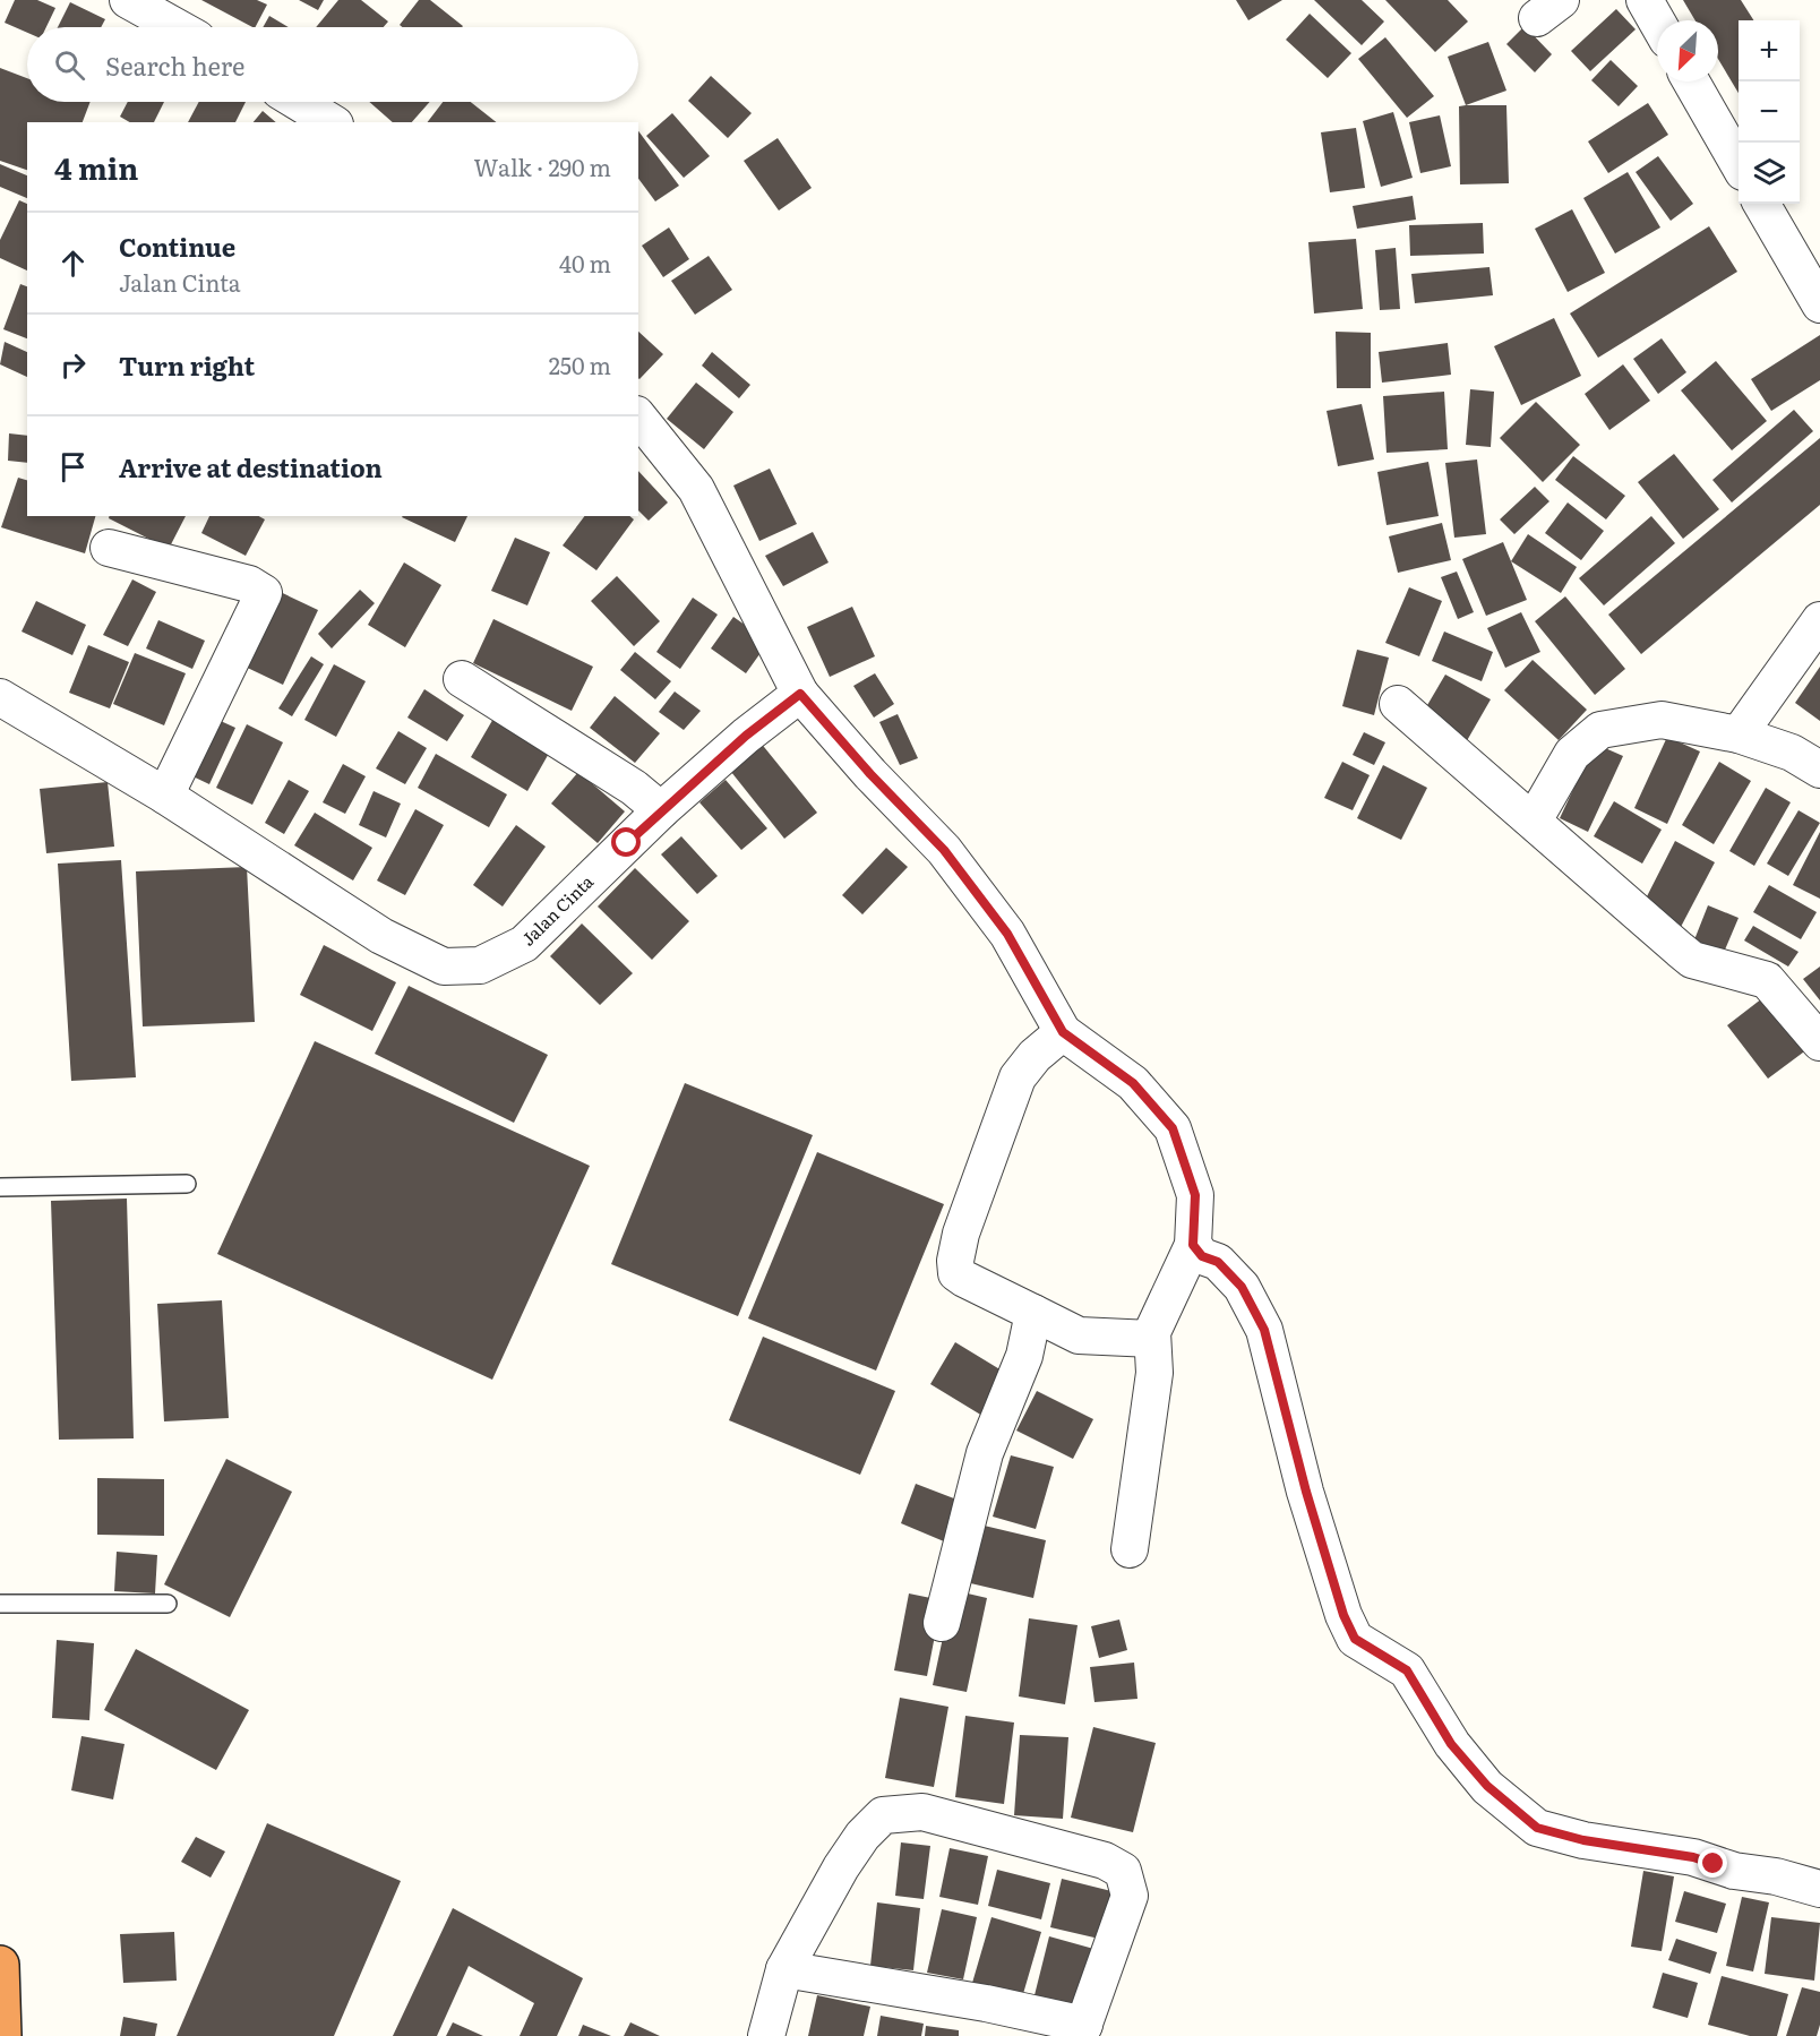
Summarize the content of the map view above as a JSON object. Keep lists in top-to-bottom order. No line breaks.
{"streets":{"street":["Jalan Cinta"]},"north":"bottom left","page":{"map_buttons":["+","−"],"search":"Search here","heading":["4 min","Walk · 290 m"],"list":[["Continue","Jalan Cinta","40 m"],["Turn right","250 m"],"Arrive at destination"]}}
